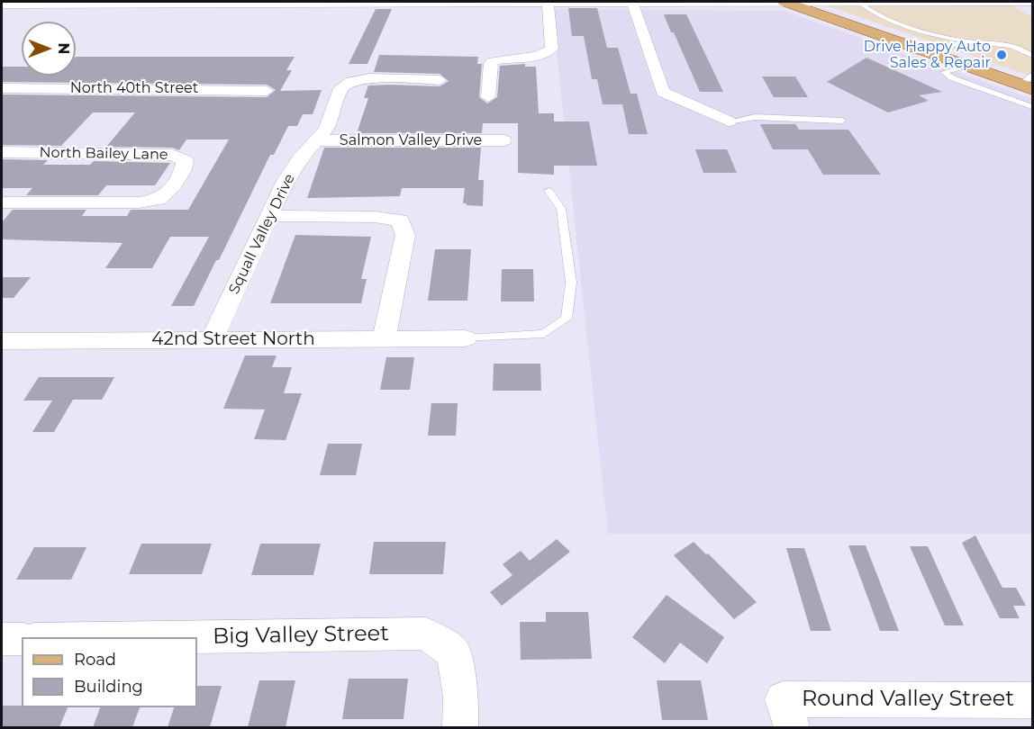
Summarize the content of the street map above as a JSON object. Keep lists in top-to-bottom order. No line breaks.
{"streets":{"street":["North 40th Street","Salmon Valley Drive","North Bailey Lane","Squall Valley Drive","42nd Street North","Big Valley Street","Round Valley Street"]},"crossings":[["Salmon Valley Drive","Squall Valley Drive"],["Squall Valley Drive","42nd Street North"]],"places":["Drive Happy Auto Sales & Repair"],"legend":["Road","Building"],"north":"right"}
